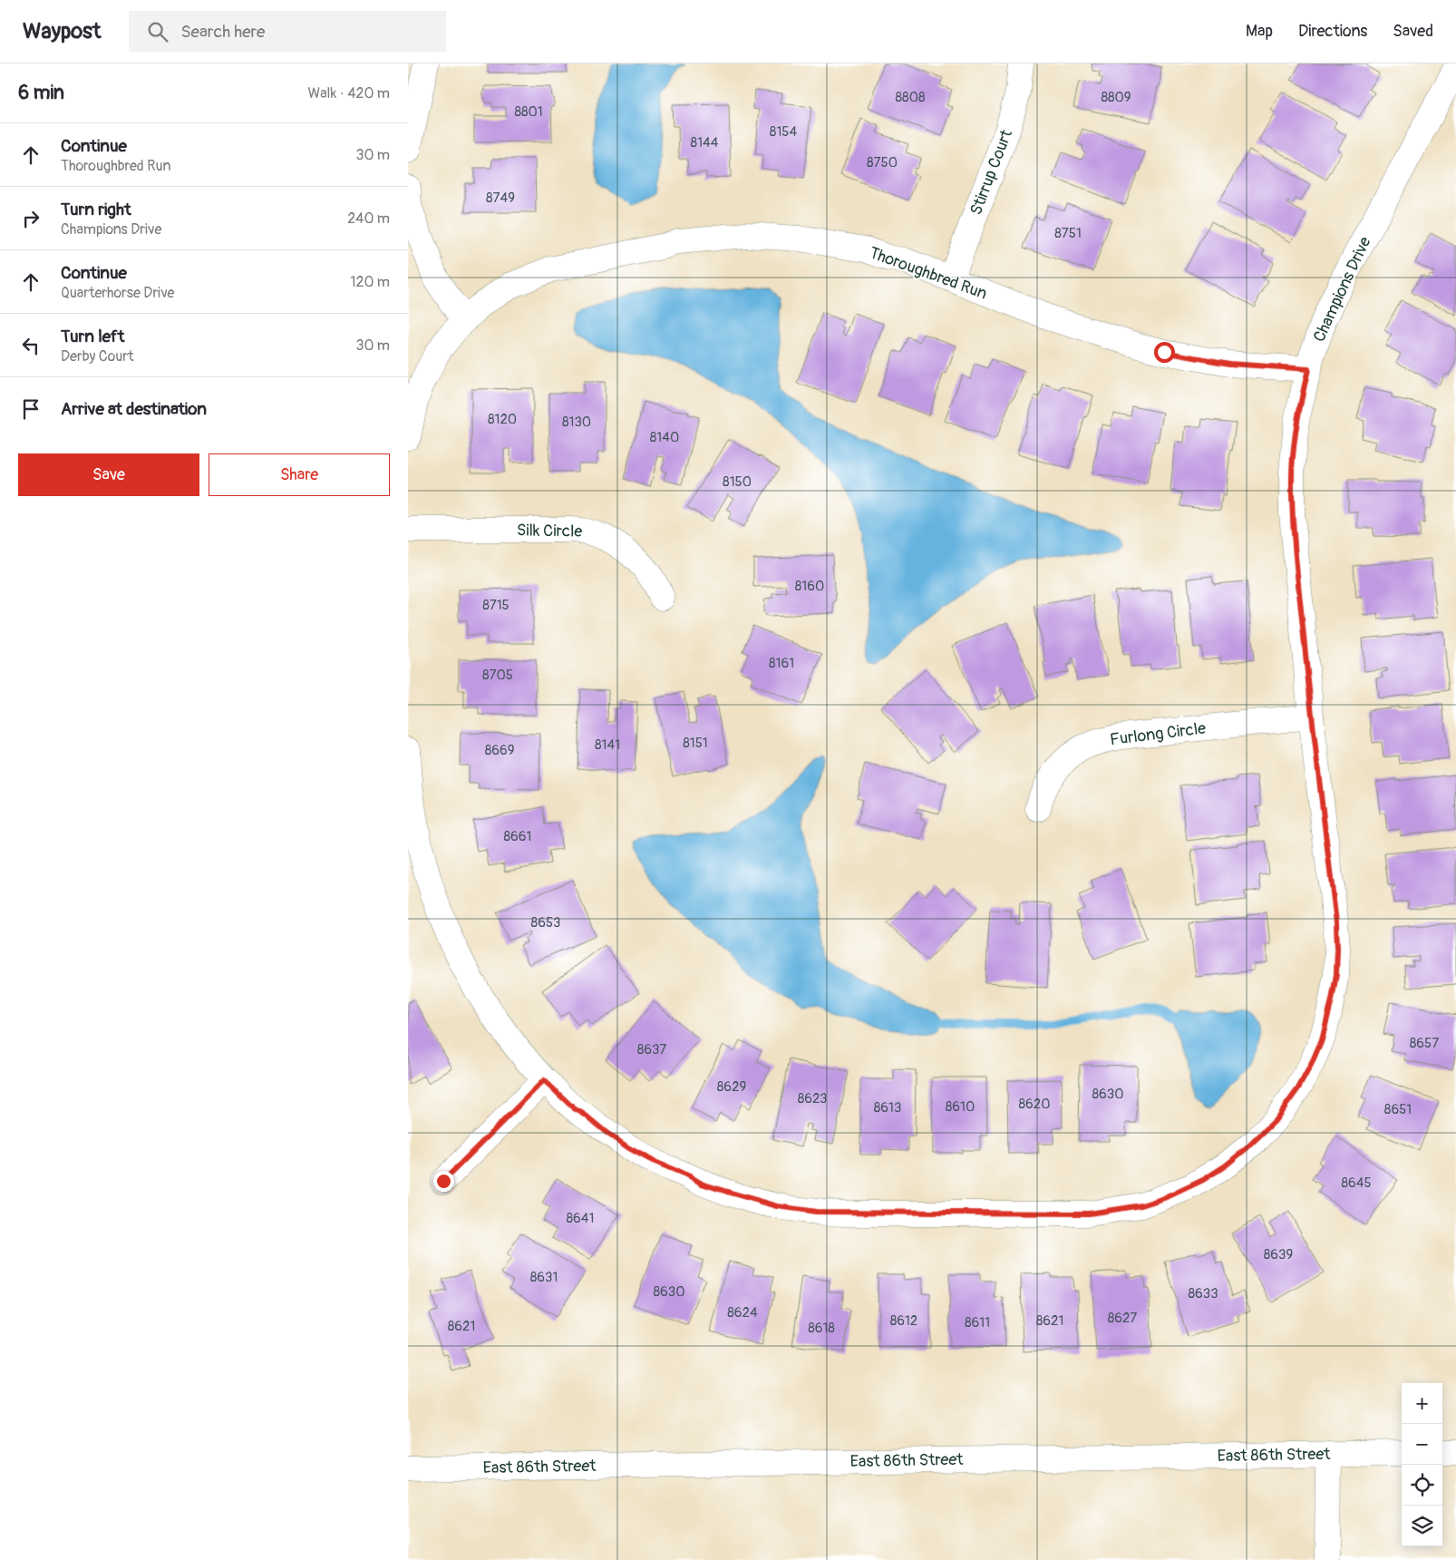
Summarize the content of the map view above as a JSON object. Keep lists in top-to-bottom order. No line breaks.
{"streets":{"street":["Stirrup Court","Thoroughbred Run","Champions Drive","Silk Circle","Furlong Circle","East 86th Street"]},"crossings":[["Stirrup Court","Thoroughbred Run"],["Thoroughbred Run","Champions Drive"],["Champions Drive","Furlong Circle"]],"house_numbers":["8808","8809","8801","8154","8144","8750","8749","8751","8120","8130","8140","8150","8160","8715","8161","8705","8151","8141","8669","8661","8653","8657","8637","8629","8630","8623","8620","8610","8613","8651","8645","8641","8639","8631","8630","8633","8624","8627","8612","8621","8611","8621","8618"],"page":{"header":"Waypost","search":"Search here","nav":["Map","Directions","Saved"],"heading":["6 min","Walk · 420 m"],"list":[["Continue","Thoroughbred Run","30 m"],["Turn right","Champions Drive","240 m"],["Continue","Quarterhorse Drive","120 m"],["Turn left","Derby Court","30 m"],"Arrive at destination"],"buttons":["Save","Share"],"map_buttons":["+","−"]}}
